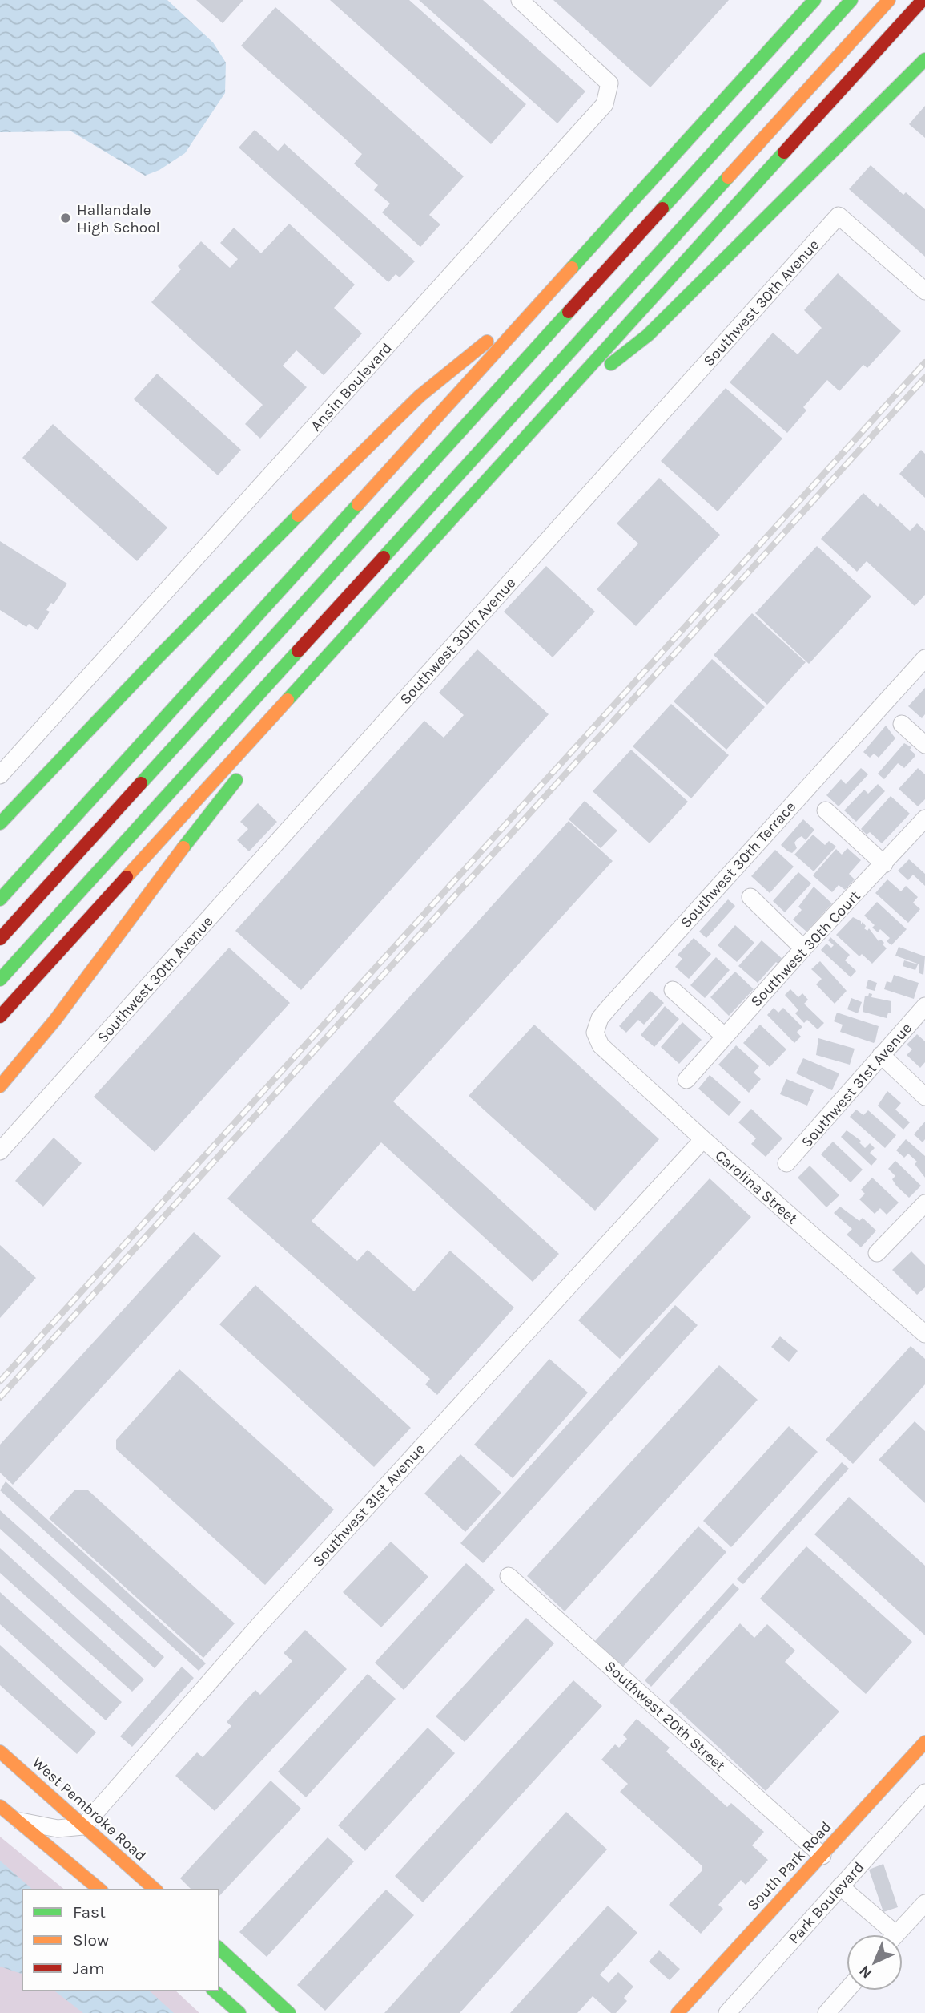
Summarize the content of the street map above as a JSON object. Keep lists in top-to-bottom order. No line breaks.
{"streets":{"main road":["West Pembroke Road","South Park Road"],"street":["Southwest 30th Avenue","Ansin Boulevard","Southwest 30th Terrace","Southwest 30th Court","Southwest 31st Avenue","Carolina Street","Southwest 20th Street","Park Boulevard"]},"crossings":[["Southwest 30th Terrace","Carolina Street"],["Southwest 31st Avenue","Carolina Street"],["Southwest 31st Avenue","West Pembroke Road"],["Southwest 20th Street","South Park Road"]],"places":["Hallandale High School"],"legend":["Fast","Slow","Jam"],"north":"bottom left"}
